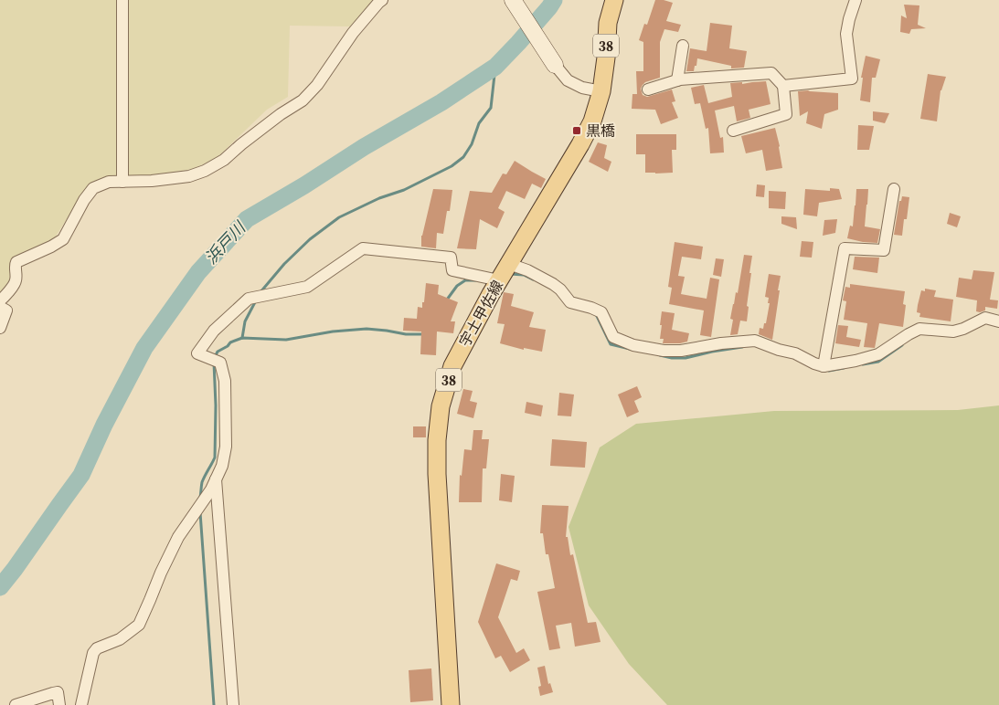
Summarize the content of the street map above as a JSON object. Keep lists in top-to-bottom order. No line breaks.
{"streets":{"main road":["38","宇土甲佐線"]},"water":["浜戸川"],"places":{"transit":["黒橋"]}}
